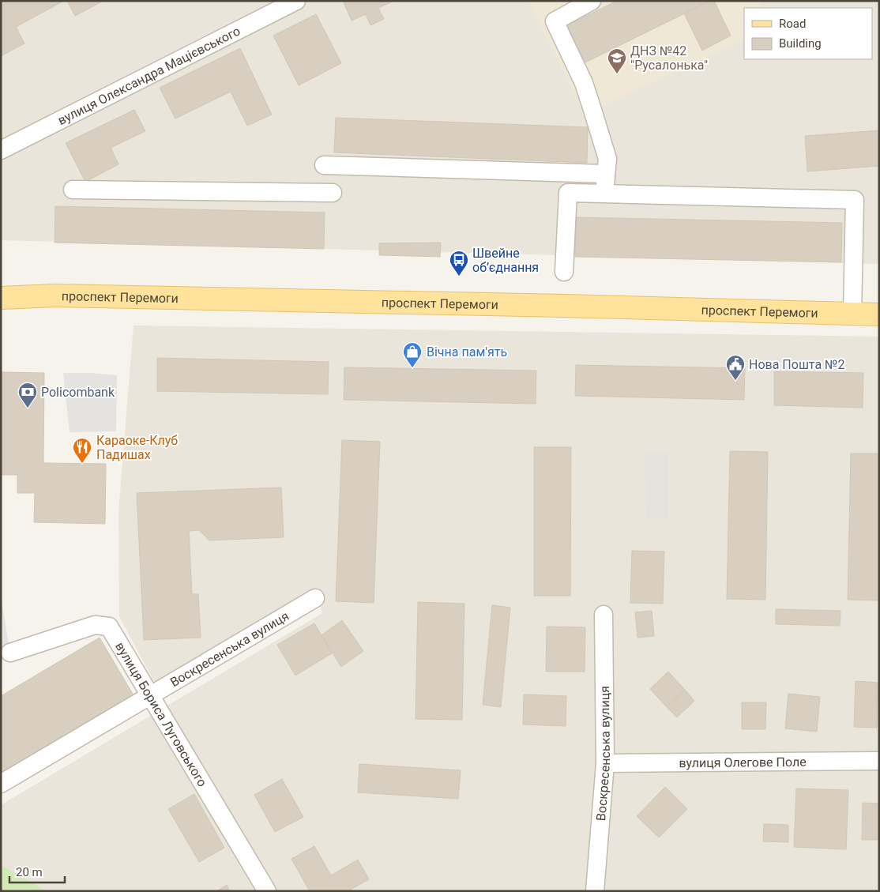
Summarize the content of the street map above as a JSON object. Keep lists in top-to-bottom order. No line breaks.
{"streets":{"main road":["проспект Перемоги"],"street":["вулиця Олександра Мацієвського","Воскресенська вулиця","вулиця Бориса Луговського","вулиця Олегове Поле"]},"crossings":[["Воскресенська вулиця","вулиця Бориса Луговського"],["Воскресенська вулиця","вулиця Олегове Поле"]],"places":{"school or university":["ДНЗ №42 \"Русалонька\""],"bus stop":["Швейне об’єднання"],"shop":["Вічна пам'ять"],"public building":["Нова Пошта №2"],"bank":["Policombank"],"restaurant":["Караоке-Клуб Падишах"]},"legend":["Road","Building"],"scale_bar":"20 m"}
